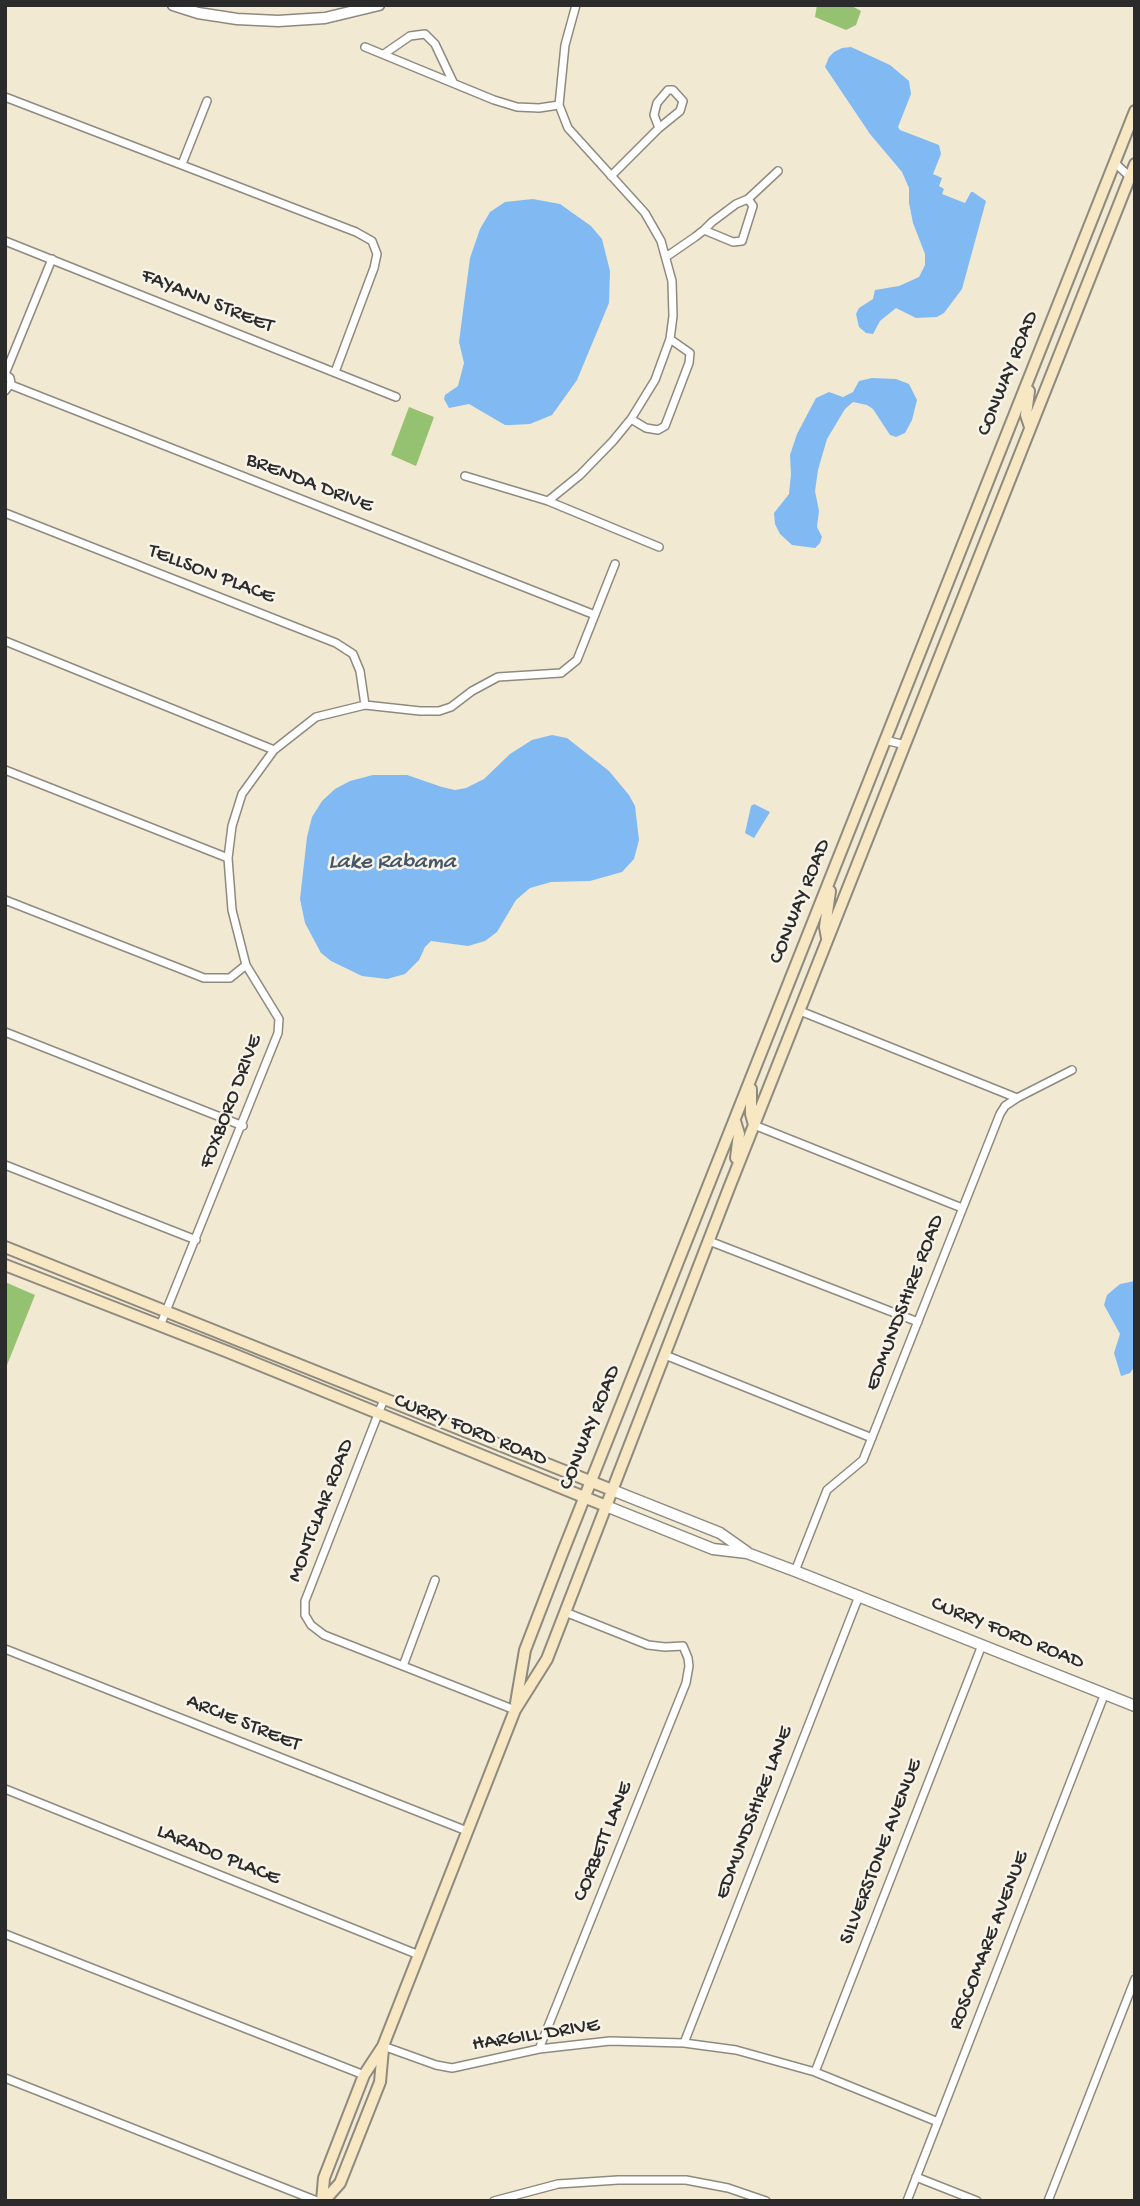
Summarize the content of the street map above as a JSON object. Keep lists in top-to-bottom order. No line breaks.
{"streets":{"main road":["CONWAY ROAD","CURRY FORD ROAD"],"street":["FAYANN STREET","BRENDA DRIVE","TELLSON PLACE","FOXBORO DRIVE","EDMUNDSHIRE ROAD","MONTCLAIR ROAD","ARCIE STREET","EDMUNDSHIRE LANE","CORBETT LANE","SILVERSTONE AVENUE","LARADO PLACE","ROSCOMARE AVENUE","HARGILL DRIVE"]},"crossings":[["CONWAY ROAD","CURRY FORD ROAD"],["CONWAY ROAD","MONTCLAIR ROAD"],["CONWAY ROAD","ARCIE STREET"],["CONWAY ROAD","CORBETT LANE"],["CONWAY ROAD","LARADO PLACE"],["CONWAY ROAD","HARGILL DRIVE"],["BRENDA DRIVE","FOXBORO DRIVE"],["TELLSON PLACE","FOXBORO DRIVE"],["FOXBORO DRIVE","CURRY FORD ROAD"],["EDMUNDSHIRE ROAD","CURRY FORD ROAD"],["CURRY FORD ROAD","MONTCLAIR ROAD"],["CURRY FORD ROAD","EDMUNDSHIRE LANE"],["CURRY FORD ROAD","SILVERSTONE AVENUE"],["CURRY FORD ROAD","ROSCOMARE AVENUE"],["EDMUNDSHIRE LANE","HARGILL DRIVE"],["CORBETT LANE","HARGILL DRIVE"],["SILVERSTONE AVENUE","HARGILL DRIVE"],["ROSCOMARE AVENUE","HARGILL DRIVE"]],"water":["Lake Rabama"]}
